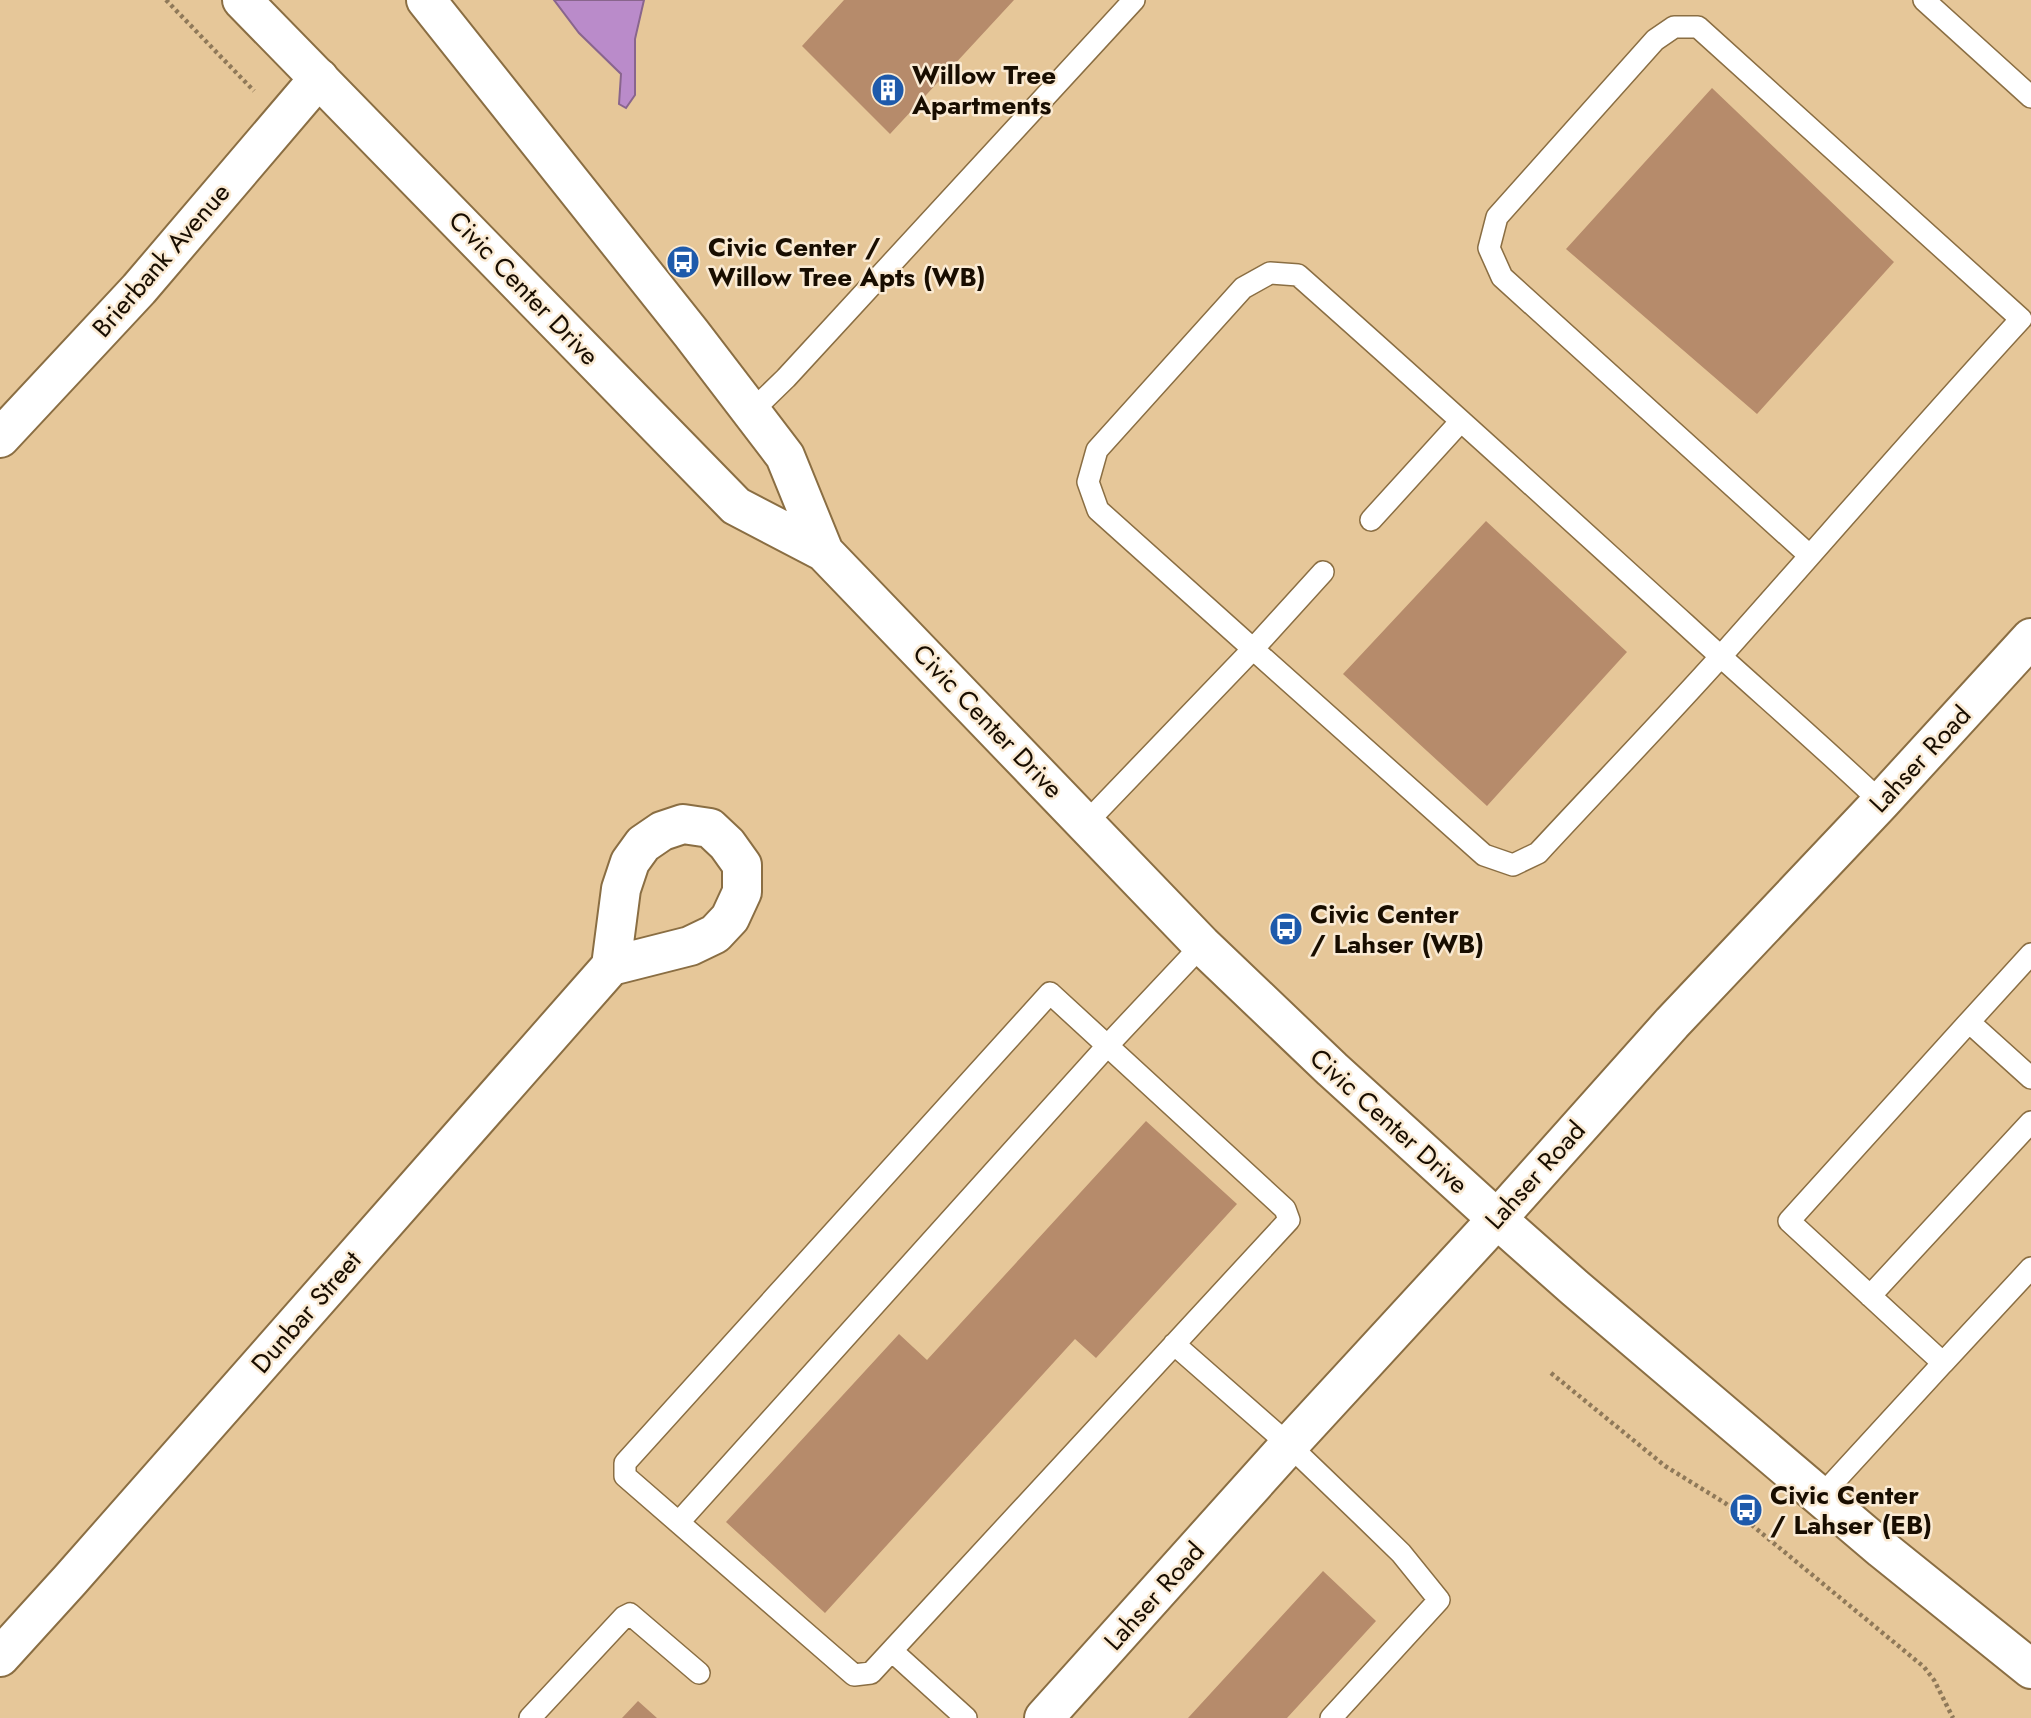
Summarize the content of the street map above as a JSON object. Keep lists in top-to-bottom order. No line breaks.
{"streets":{"street":["Brierbank Avenue","Civic Center Drive","Lahser Road","Dunbar Street"]},"crossings":[["Brierbank Avenue","Civic Center Drive"],["Civic Center Drive","Lahser Road"]],"places":{"building":["Willow Tree Apartments"],"bus stop":["Civic Center / Willow Tree Apts (WB)","Civic Center / Lahser (WB)","Civic Center / Lahser (EB)"]}}
